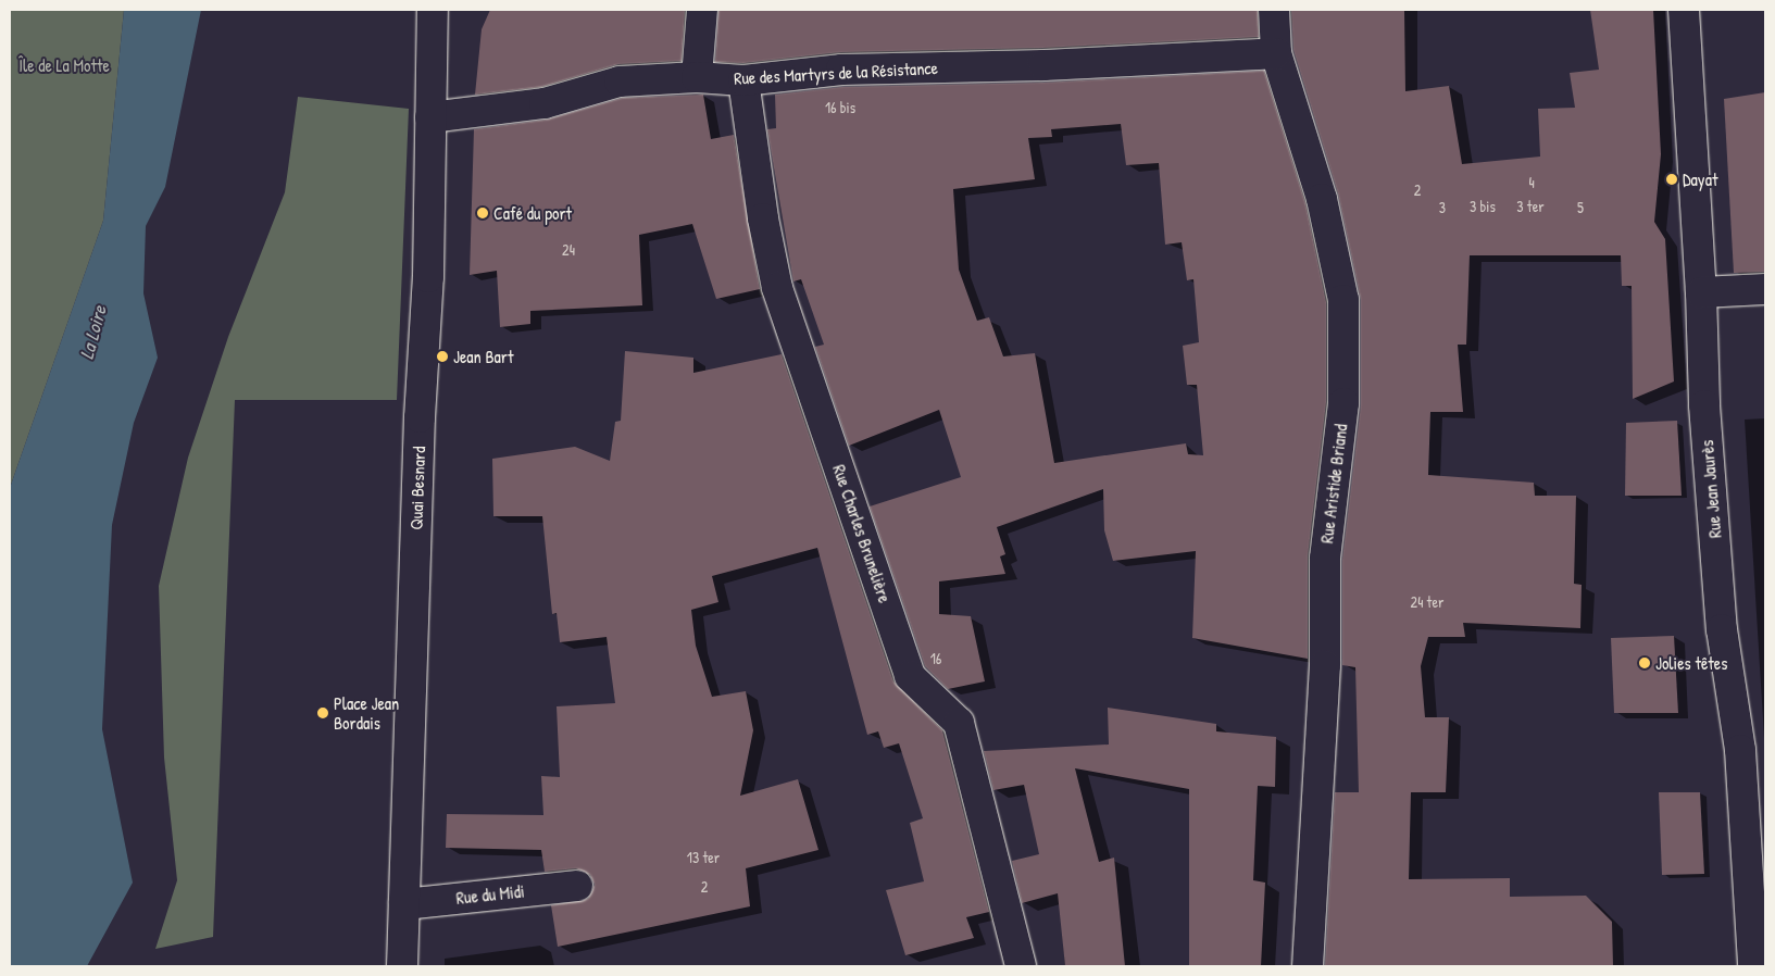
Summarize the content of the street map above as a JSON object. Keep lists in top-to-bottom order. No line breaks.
{"streets":{"street":["Rue des Martyrs de la Résistance","Rue Aristide Briand","Quai Besnard","Rue Jean Jaurès","Rue Charles Brunelière","Rue du Midi"]},"crossings":[["Rue des Martyrs de la Résistance","Rue Aristide Briand"],["Rue des Martyrs de la Résistance","Quai Besnard"],["Rue des Martyrs de la Résistance","Rue Charles Brunelière"],["Quai Besnard","Rue du Midi"]],"water":["La Loire"],"parks":["Île de La Motte"],"places":["Dayat","Café du port","Jean Bart","Jolies têtes","Place Jean Bordais"],"house_numbers":["16 bis","4","2","3 bis","3 ter","3","5","24","24 ter","16","13 ter","2"]}
